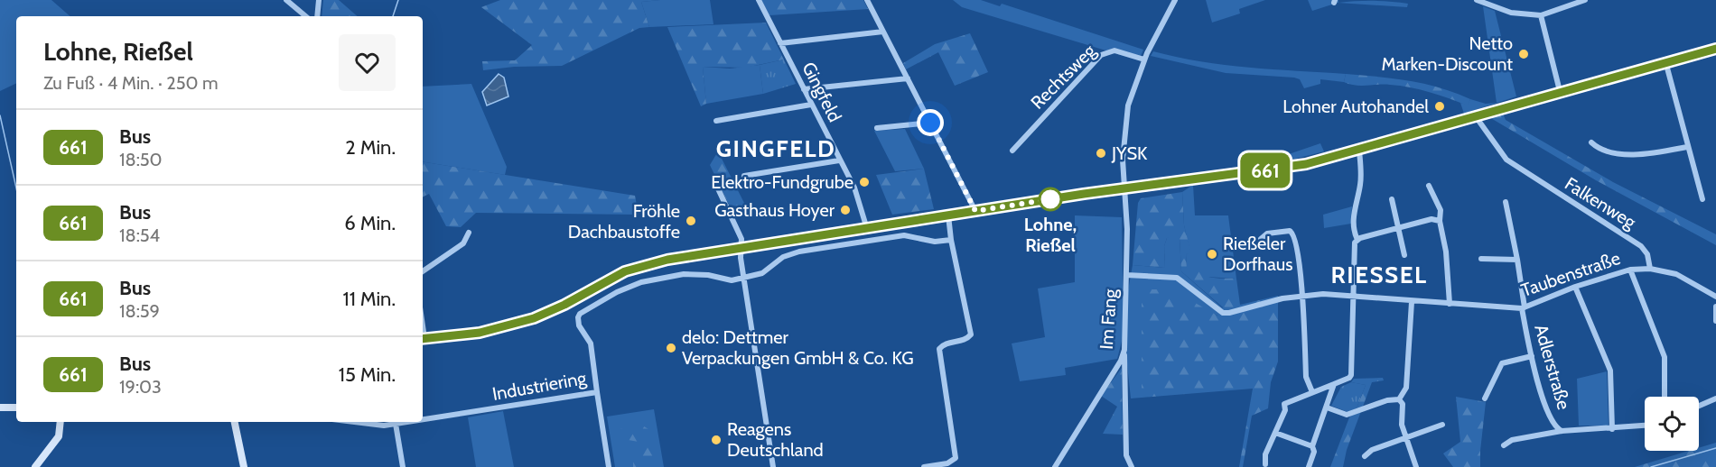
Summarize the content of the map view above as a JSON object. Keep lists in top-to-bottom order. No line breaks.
{"streets":{"street":["Rechtsweg","Gingfeld","Falkenweg","Taubenstraße","Im Fang","Adlerstraße","Industriering"]},"crossings":[["Rechtsweg","Im Fang"],["Falkenweg","Taubenstraße"],["Taubenstraße","Im Fang"],["Taubenstraße","Adlerstraße"]],"districts":["GINGFELD","RIESSEL"],"places":["Netto Marken-Discount","Lohner Autohandel","JYSK","Elektro-Fundgrube","Lohne, Rießel","Gasthaus Hoyer","Fröhle Dachbaustoffe","Rießeler Dorfhaus","delo: Dettmer Verpackungen GmbH & Co. KG","Reagens Deutschland"],"lines":["bus line 661"],"page":{"on_map":"661","heading":["Lohne, Rießel","Zu Fuß · 4 Min. · 250 m"],"list":[{"mark":"661","name":"Bus","note":"18:50","value":"2 Min."},{"mark":"661","name":"Bus","note":"18:54","value":"6 Min."},{"mark":"661","name":"Bus","note":"18:59","value":"11 Min."},{"mark":"661","name":"Bus","note":"19:03","value":"15 Min."}]}}
